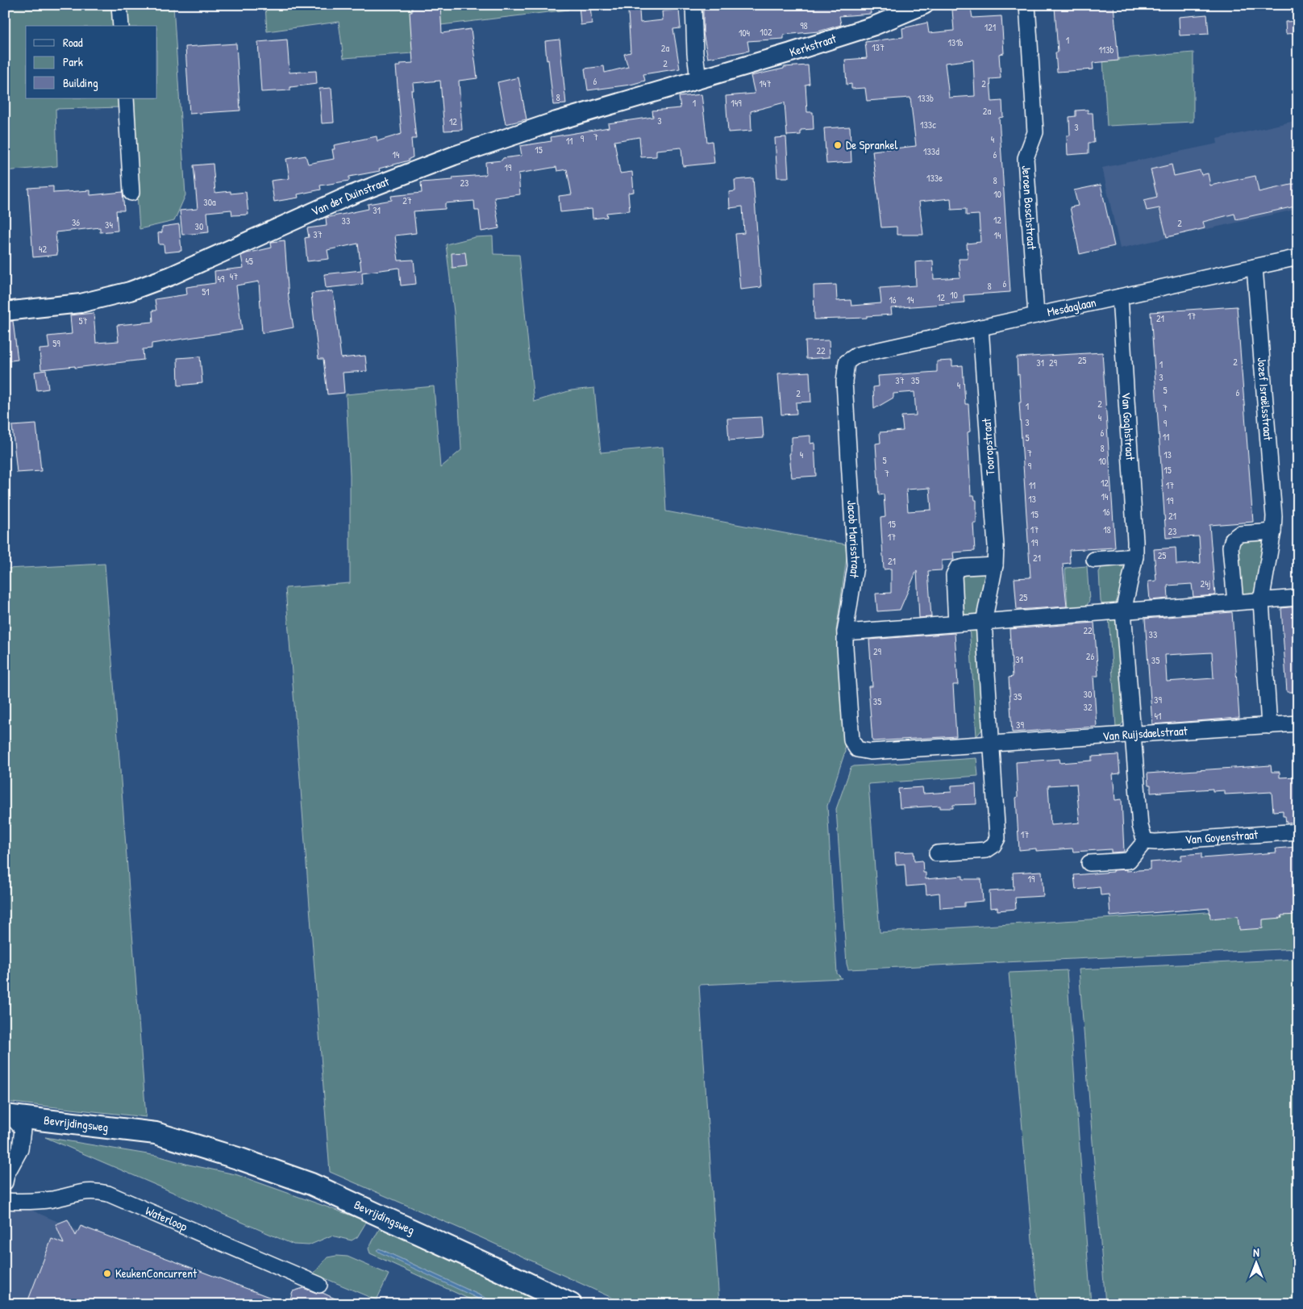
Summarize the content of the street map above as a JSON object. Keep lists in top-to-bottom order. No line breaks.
{"streets":{"main road":["Bevrijdingsweg"],"street":["Kerkstraat","Van der Duinstraat","Jeroen Boschstraat","Mesdaglaan","Jozef Israëlsstraat","Van Goghstraat","Tooropstraat","Jacob Marisstraat","Van Ruijsdaelstraat","Van Goyenstraat","Waterloop"]},"crossings":[["Kerkstraat","Van der Duinstraat"],["Jeroen Boschstraat","Mesdaglaan"],["Mesdaglaan","Jozef Israëlsstraat"],["Mesdaglaan","Van Goghstraat"],["Mesdaglaan","Tooropstraat"],["Mesdaglaan","Jacob Marisstraat"],["Jozef Israëlsstraat","Van Ruijsdaelstraat"],["Van Goghstraat","Van Ruijsdaelstraat"],["Tooropstraat","Van Ruijsdaelstraat"],["Jacob Marisstraat","Van Ruijsdaelstraat"]],"places":["De Sprankel","KeukenConcurrent"],"house_numbers":["98","121","102","104","1","131b","137","2a","113b","2","6","147","2","8","133b","1","149","2a","3","12","133c","3","7","9","4","11","15","133d","14","6","19","133e","8","23","10","27","30a","31","12","33","36","2","34","30","37","14","42","45","47","49","6","8","51","10","12","16","14","17","21","57","59","22","25","2","31","29","1","3","37","35","4","5","6","2","2","1","7","4","3","9","6","11","5","8","7","4","13","5","10","9","15","7","12","11","17","14","13","19","16","15","21","15","17","18","23","17","19","25","21","21","24j","25","22","33","29","26","31","35","30","35","39","35","32","41","39","17","19"],"legend":["Road","Park","Building"],"north":"top"}
